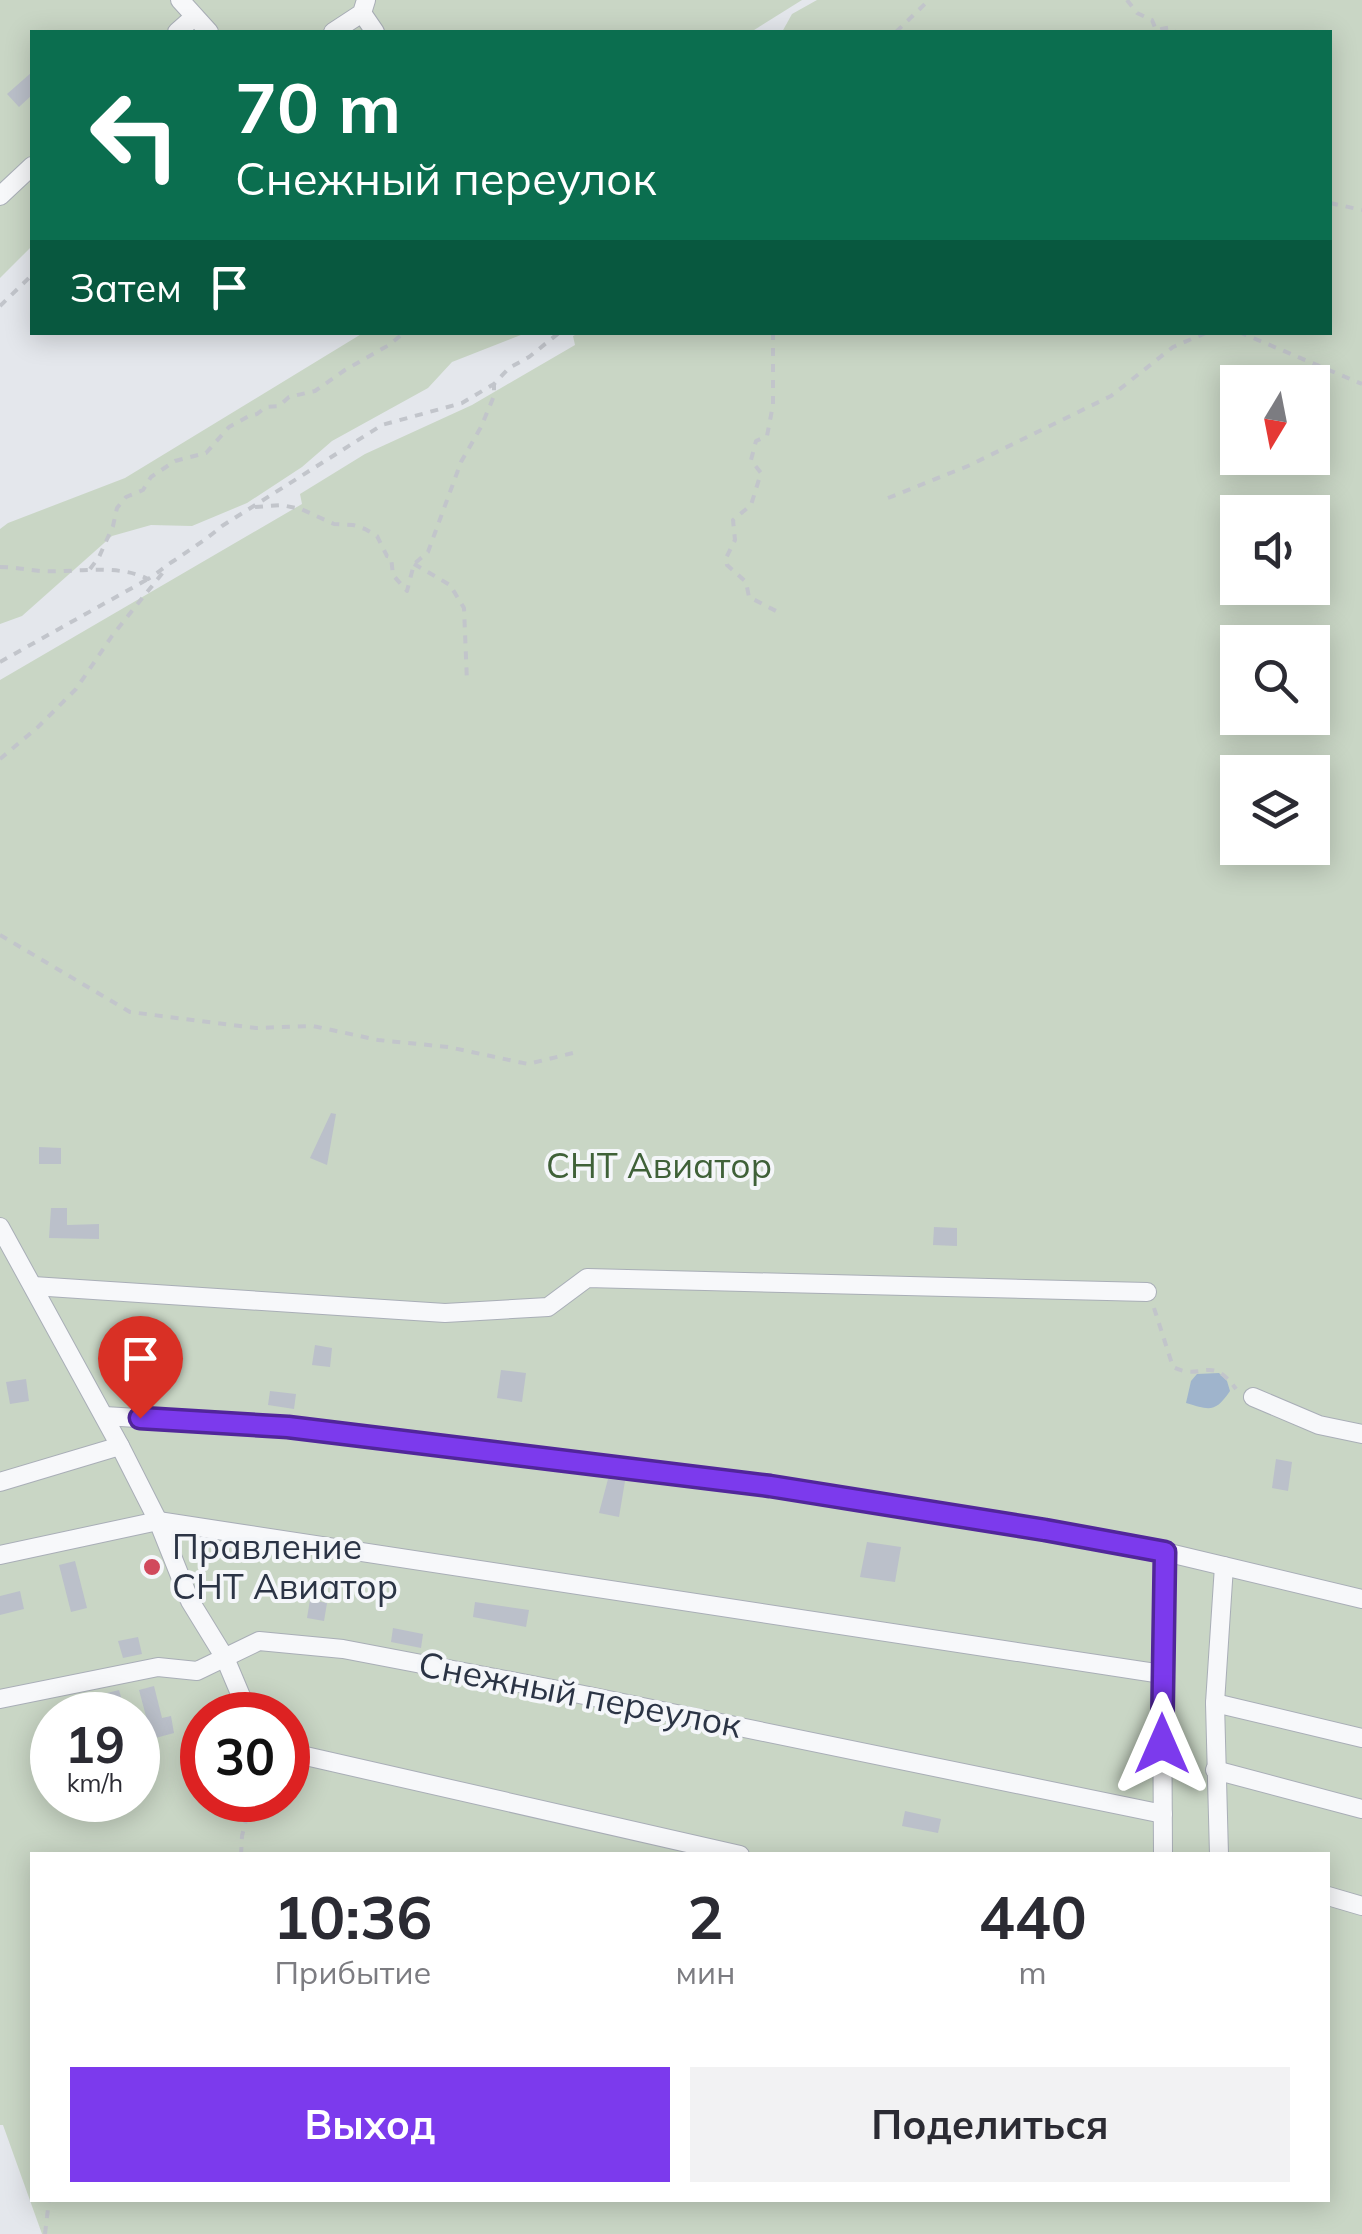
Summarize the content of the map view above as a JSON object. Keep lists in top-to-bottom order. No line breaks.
{"streets":{"street":["Снежный переулок"]},"parks":["СНТ Авиатор"],"places":["Правление СНТ Авиатор"],"north":"bottom","page":{"turn":["70 m","Снежный переулок"],"then":"Затем","speed":"19 km/h","limit":"30","eta":["10:36","Прибытие","2","мин","440","m"],"buttons":["Выход","Поделиться"]}}
